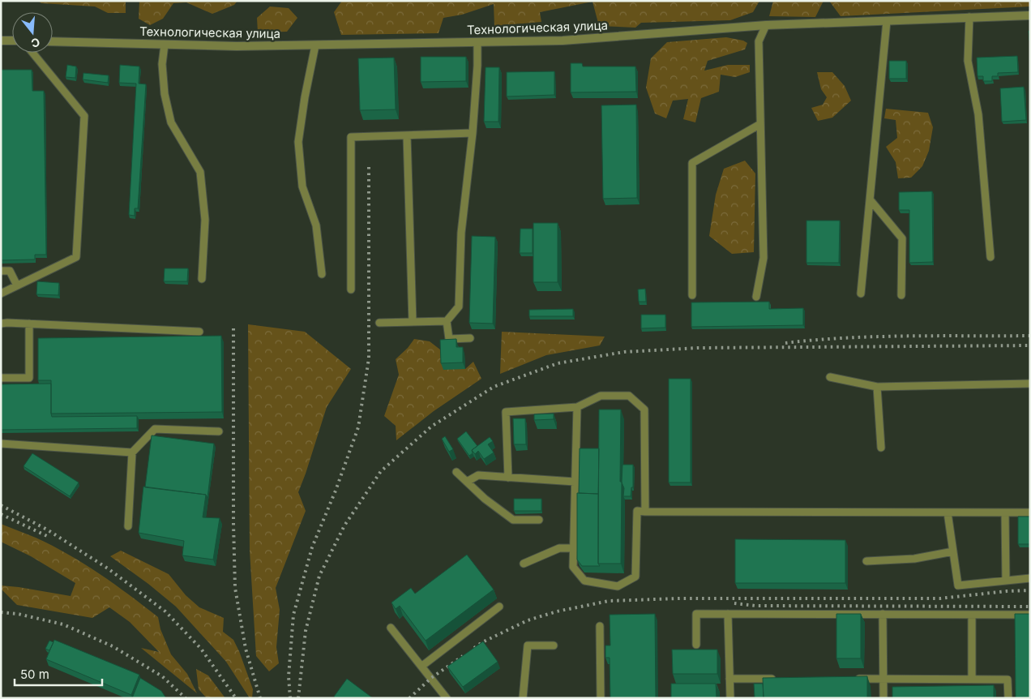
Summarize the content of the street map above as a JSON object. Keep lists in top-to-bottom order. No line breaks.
{"streets":{"street":["Технологическая улица"]},"scale_bar":"50 m","north":"bottom"}
